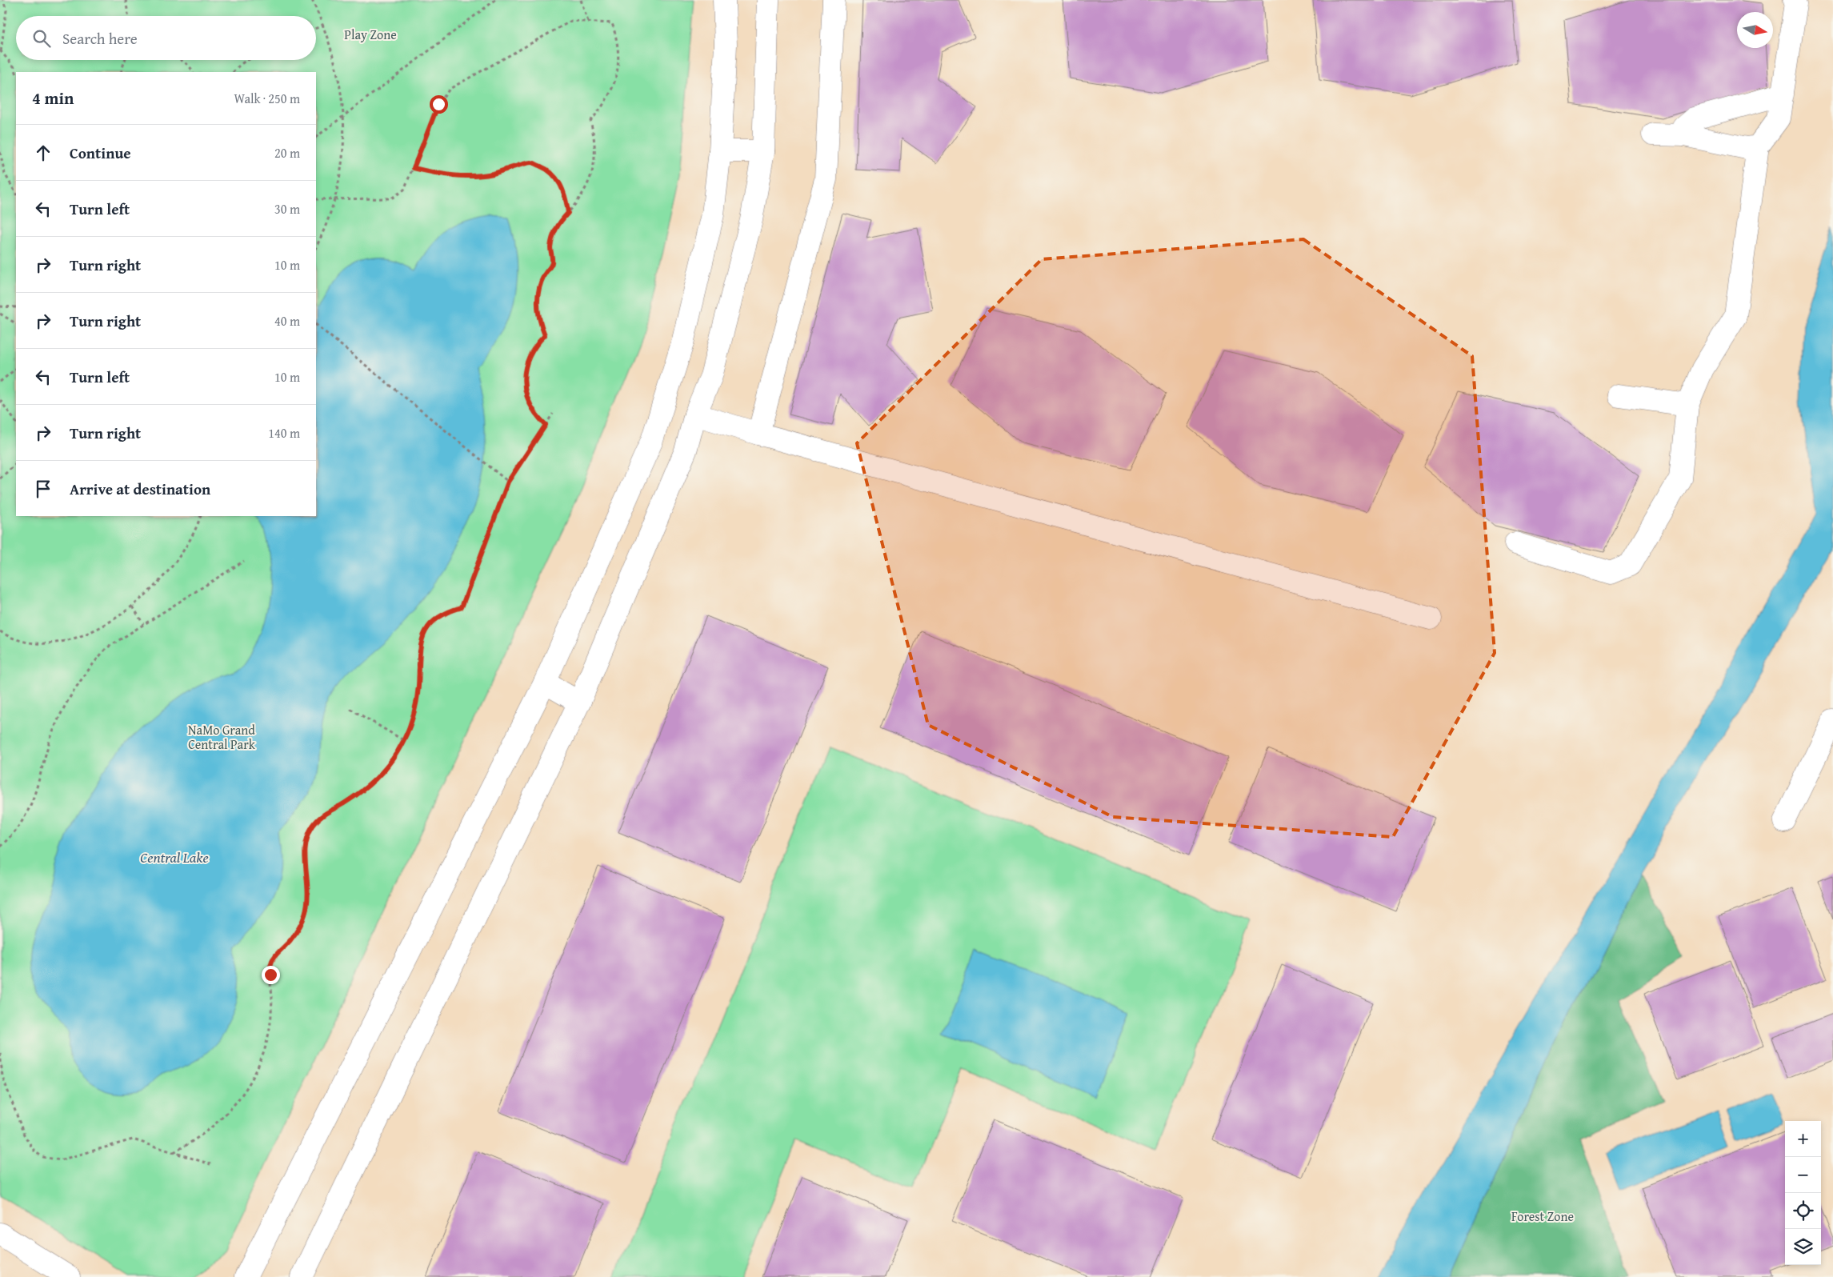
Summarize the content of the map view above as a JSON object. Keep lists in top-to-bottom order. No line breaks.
{"water":["Central Lake"],"parks":["Play Zone","NaMo Grand Central Park","Forest Zone"],"north":"right","page":{"search":"Search here","heading":["4 min","Walk · 250 m"],"list":[["Continue","20 m"],["Turn left","30 m"],["Turn right","10 m"],["Turn right","40 m"],["Turn left","10 m"],["Turn right","140 m"],"Arrive at destination"],"map_buttons":["+","−"]}}
